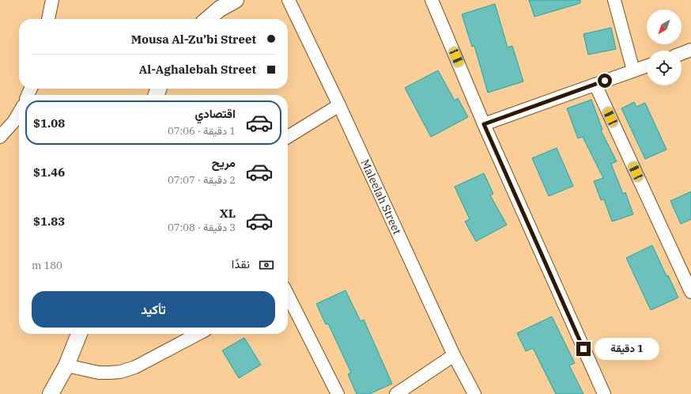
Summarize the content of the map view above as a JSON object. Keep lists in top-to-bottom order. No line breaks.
{"streets":{"street":["Maleelah Street"]},"north":"bottom left","page":{"banner":["Mousa Al-Zu’bi Street","Al-Aghalebah Street"],"list":[{"name":"اقتصادي","note":"1 دقيقة · 07:06","value":"$1.08"},{"name":"مريح","note":"2 دقيقة · 07:07","value":"$1.46"},{"name":"XL","note":"3 دقيقة · 07:08","value":"$1.83"}],"pay":["نقدًا","180 m"],"buttons":"تأكيد","bubble":"1 دقيقة"}}
